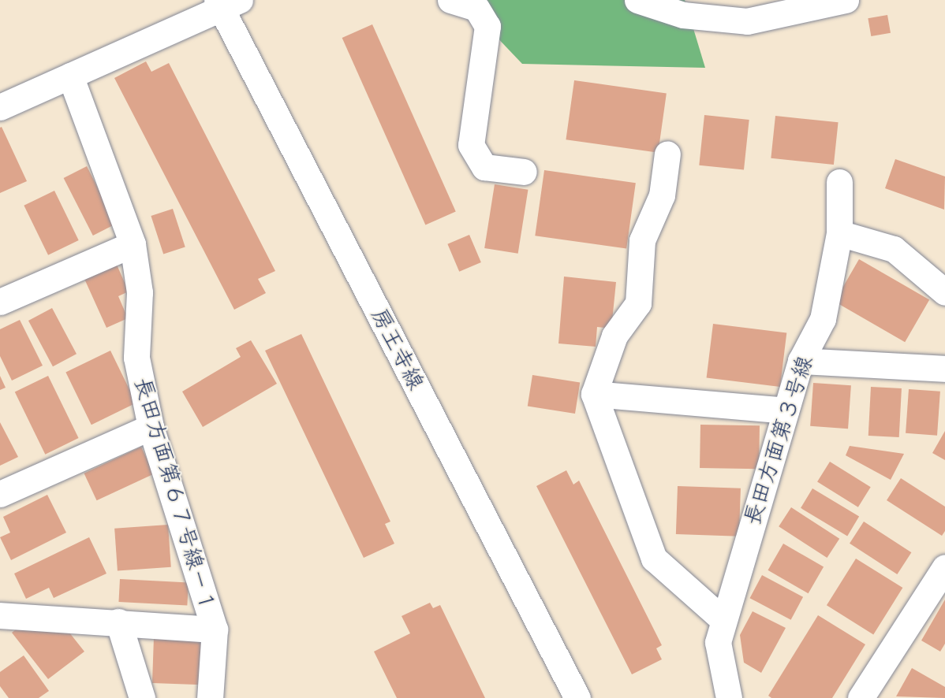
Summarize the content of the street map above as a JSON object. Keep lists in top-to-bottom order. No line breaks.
{"streets":{"street":["房王寺線","長田方面第３号線","長田方面第６７号線－１"]}}
